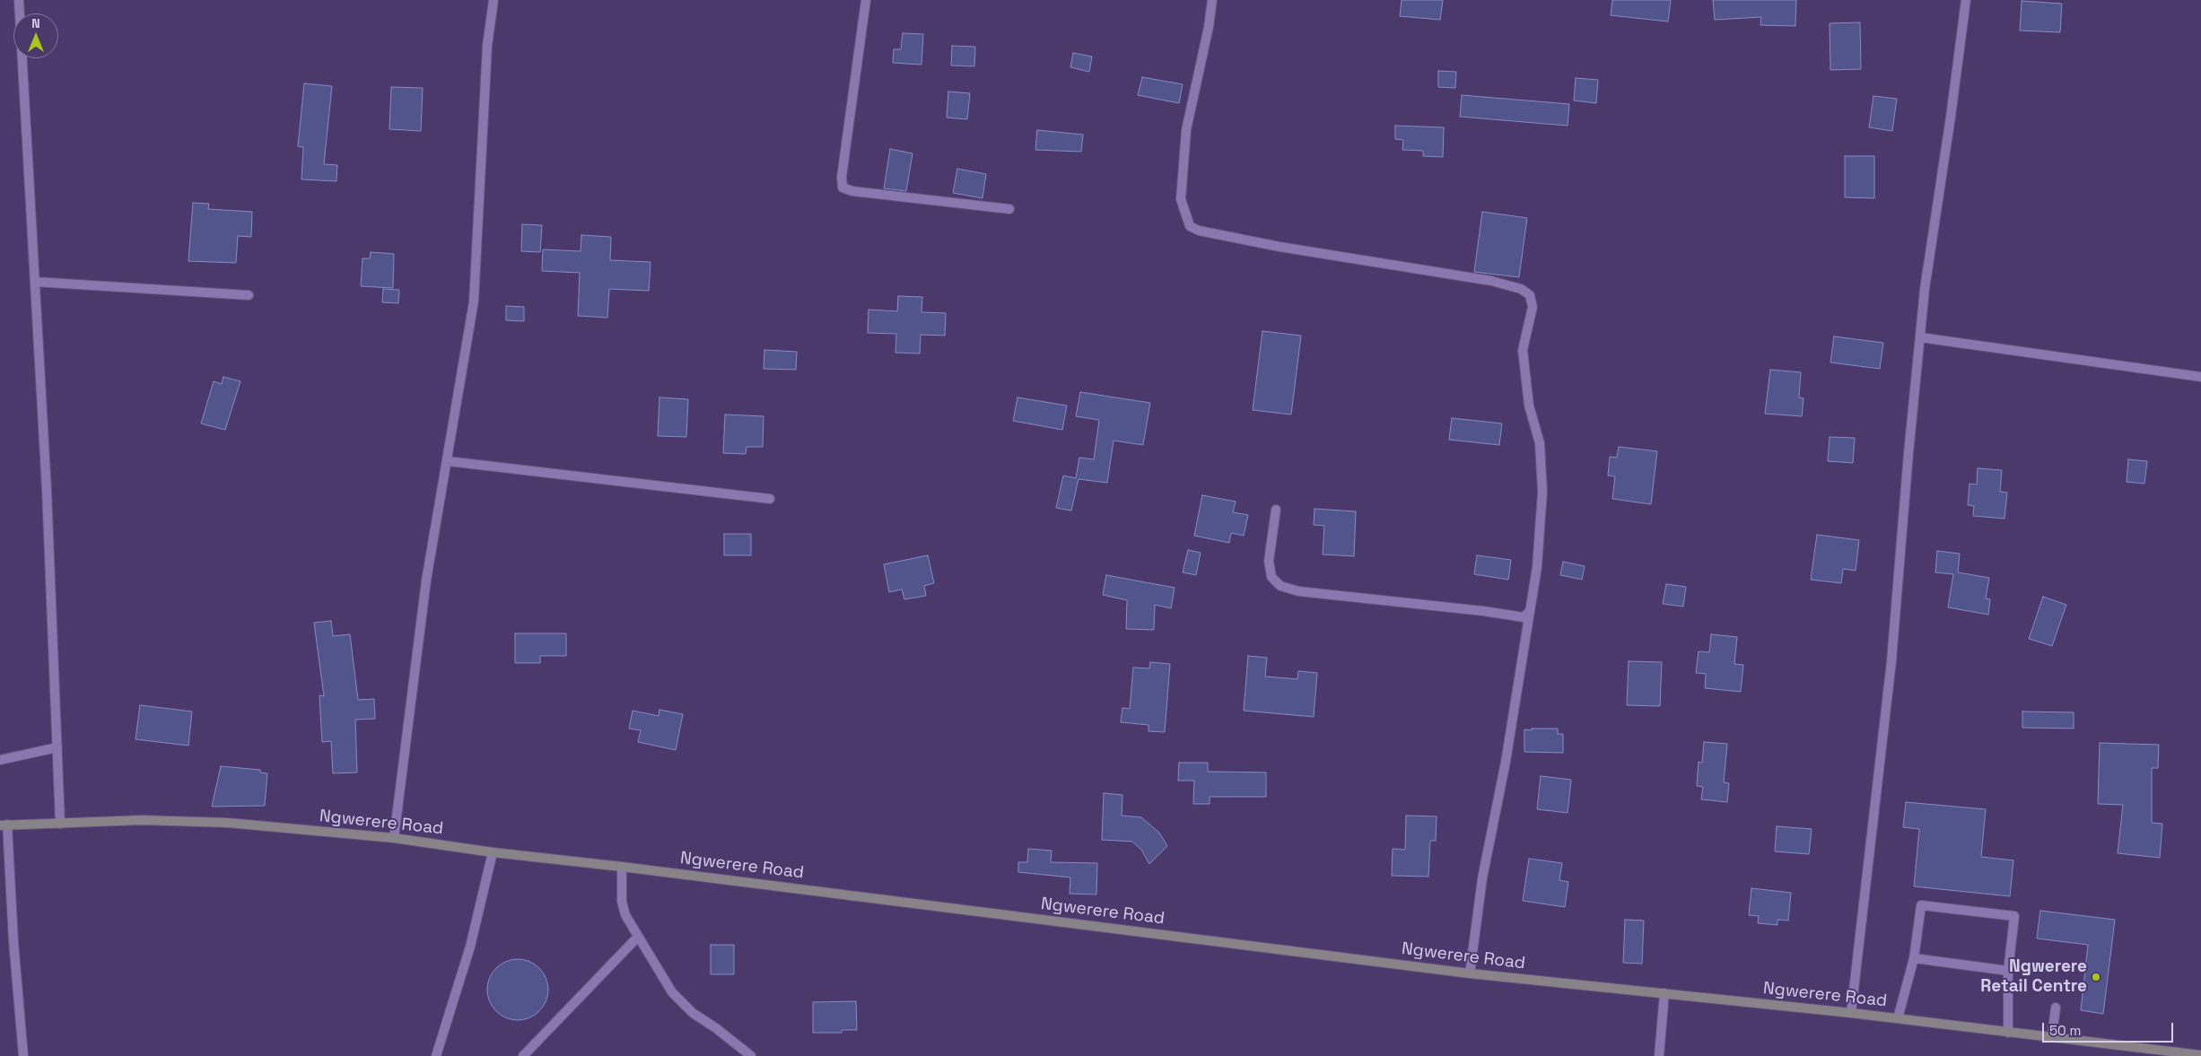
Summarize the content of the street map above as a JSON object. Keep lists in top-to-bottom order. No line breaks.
{"streets":{"main road":["Ngwerere Road"]},"places":["Ngwerere Retail Centre"],"scale_bar":"50 m","north":"top"}
